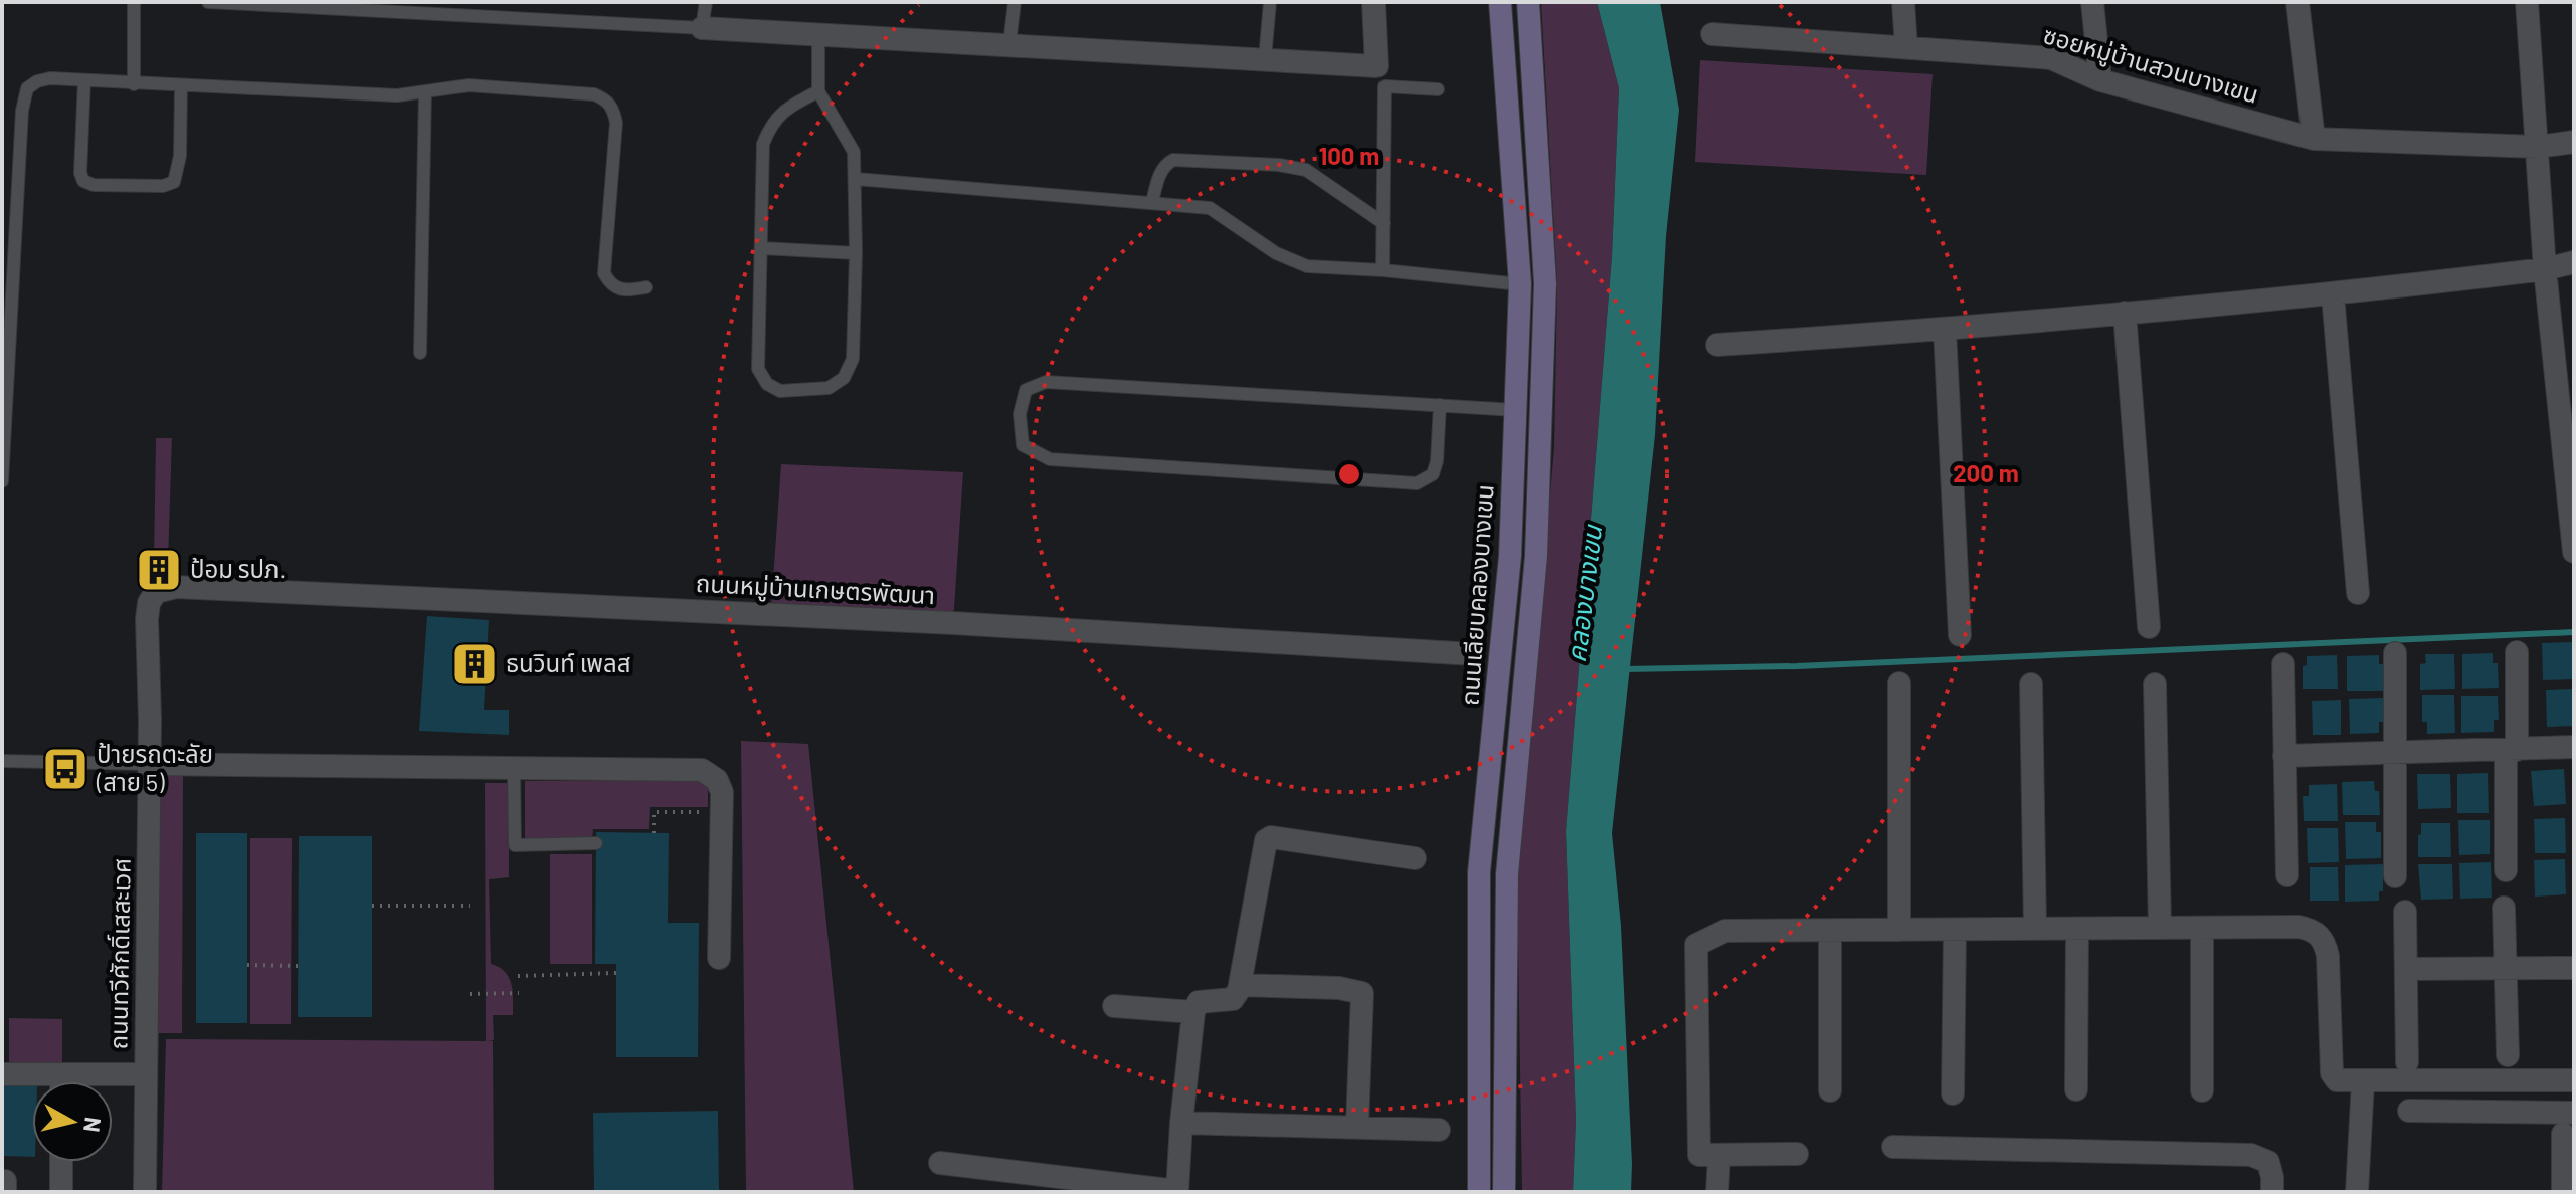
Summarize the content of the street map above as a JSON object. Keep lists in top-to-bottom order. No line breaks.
{"streets":{"main road":["ถนนเลียบคลองบางเขน"],"street":["ซอยหมู่บ้านสวนบางเขน","ถนนหมู่บ้านเกษตรพัฒนา","ถนนทวีศักดิ์เสสะเวศ"]},"crossings":[["ถนนหมู่บ้านเกษตรพัฒนา","ถนนทวีศักดิ์เสสะเวศ"]],"water":["คลองบางเขน"],"places":{"building":["ป้อม รปภ.","ธนวินท์ เพลส"],"bus stop":["ป้ายรถตะลัย (สาย 5)"]},"north":"right","rings":["100 m","200 m"]}
